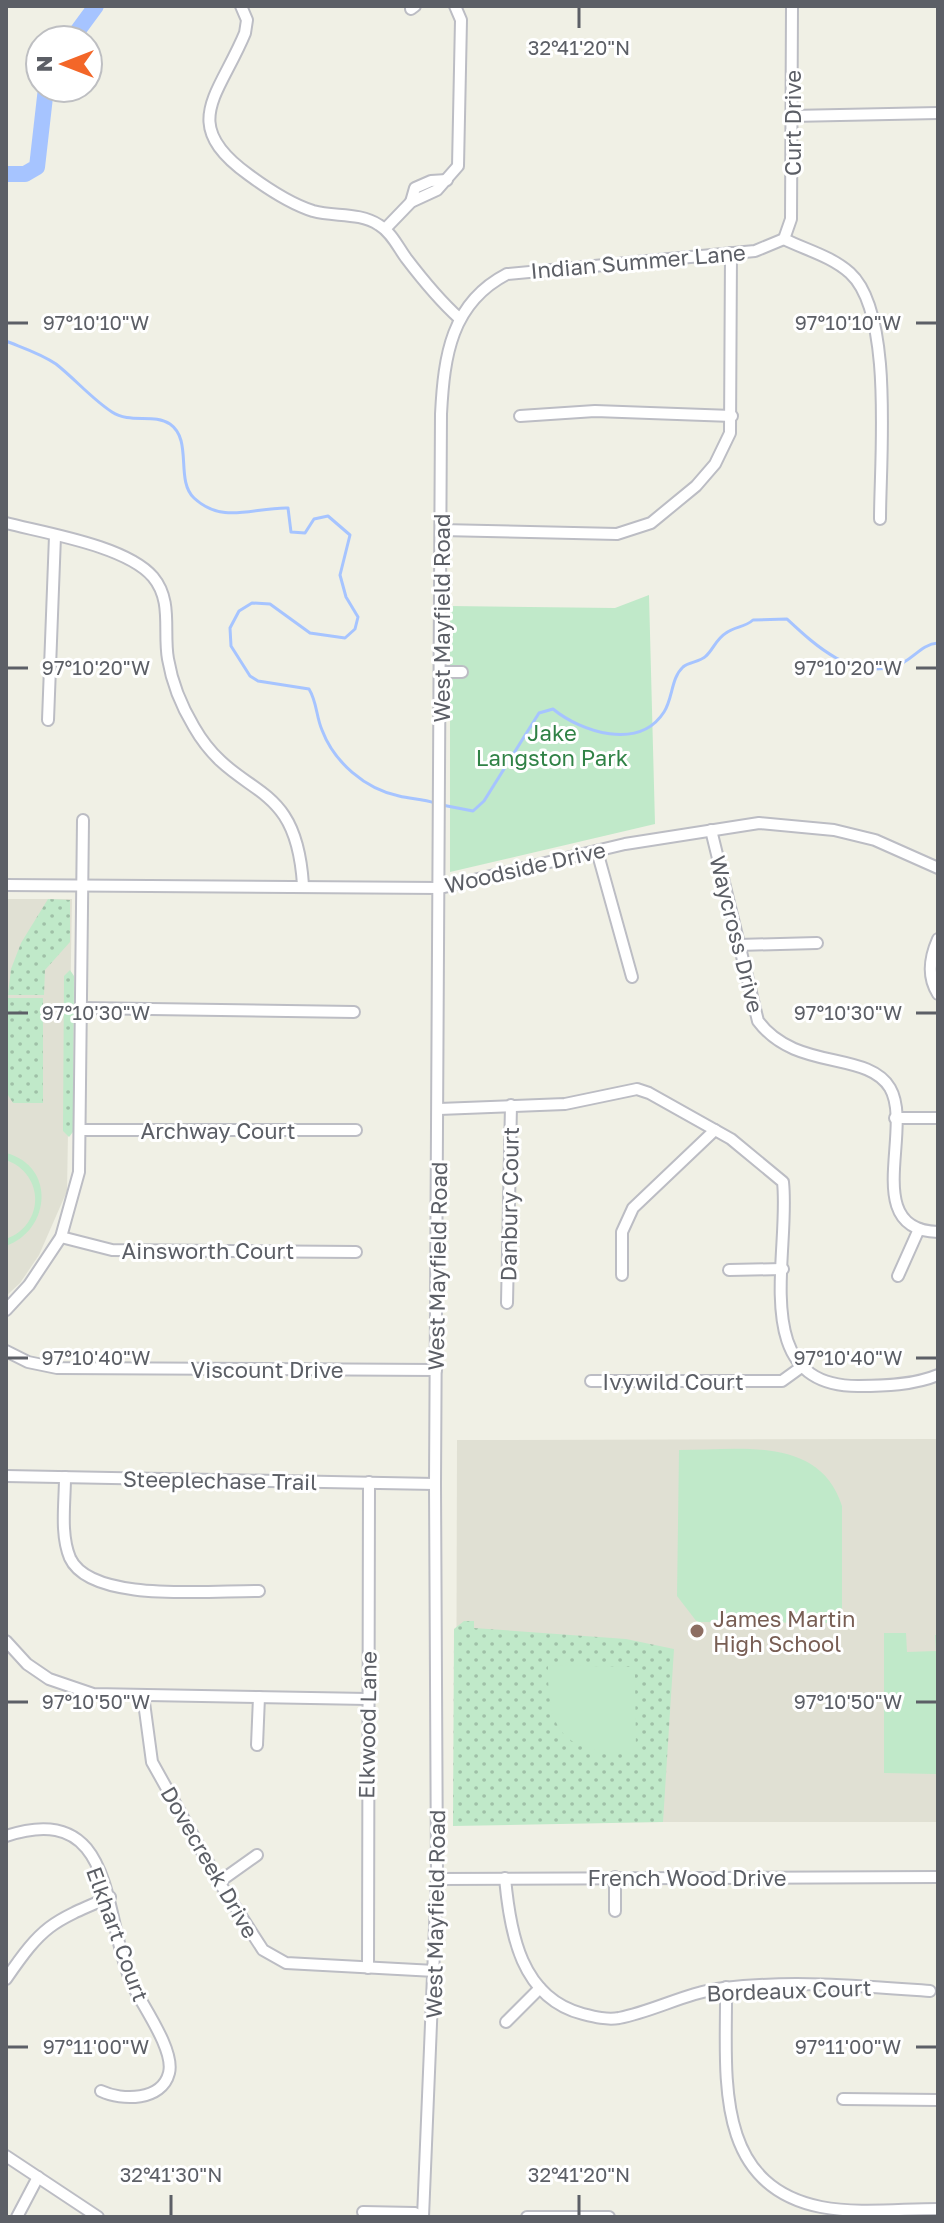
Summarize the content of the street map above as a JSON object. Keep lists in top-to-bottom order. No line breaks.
{"streets":{"street":["Curt Drive","Indian Summer Lane","West Mayfield Road","Woodside Drive","Waycross Drive","Archway Court","Danbury Court","Ainsworth Court","Viscount Drive","Ivywild Court","Steeplechase Trail","Elkwood Lane","Dovecreek Drive","French Wood Drive","Elkhart Court","Bordeaux Court"]},"crossings":[["Curt Drive","Indian Summer Lane"],["Indian Summer Lane","West Mayfield Road"],["West Mayfield Road","Woodside Drive"],["West Mayfield Road","Viscount Drive"],["West Mayfield Road","Steeplechase Trail"],["West Mayfield Road","Dovecreek Drive"],["West Mayfield Road","French Wood Drive"],["Woodside Drive","Waycross Drive"],["Steeplechase Trail","Elkwood Lane"],["Elkwood Lane","Dovecreek Drive"],["French Wood Drive","Bordeaux Court"]],"parks":["Jake Langston Park"],"places":["James Martin High School"],"north":"left","coordinates":["32°41'20\"N","97°10'10\"W","97°10'20\"W","97°10'30\"W","97°10'40\"W","97°10'50\"W","97°11'00\"W","32°41'30\"N"]}
